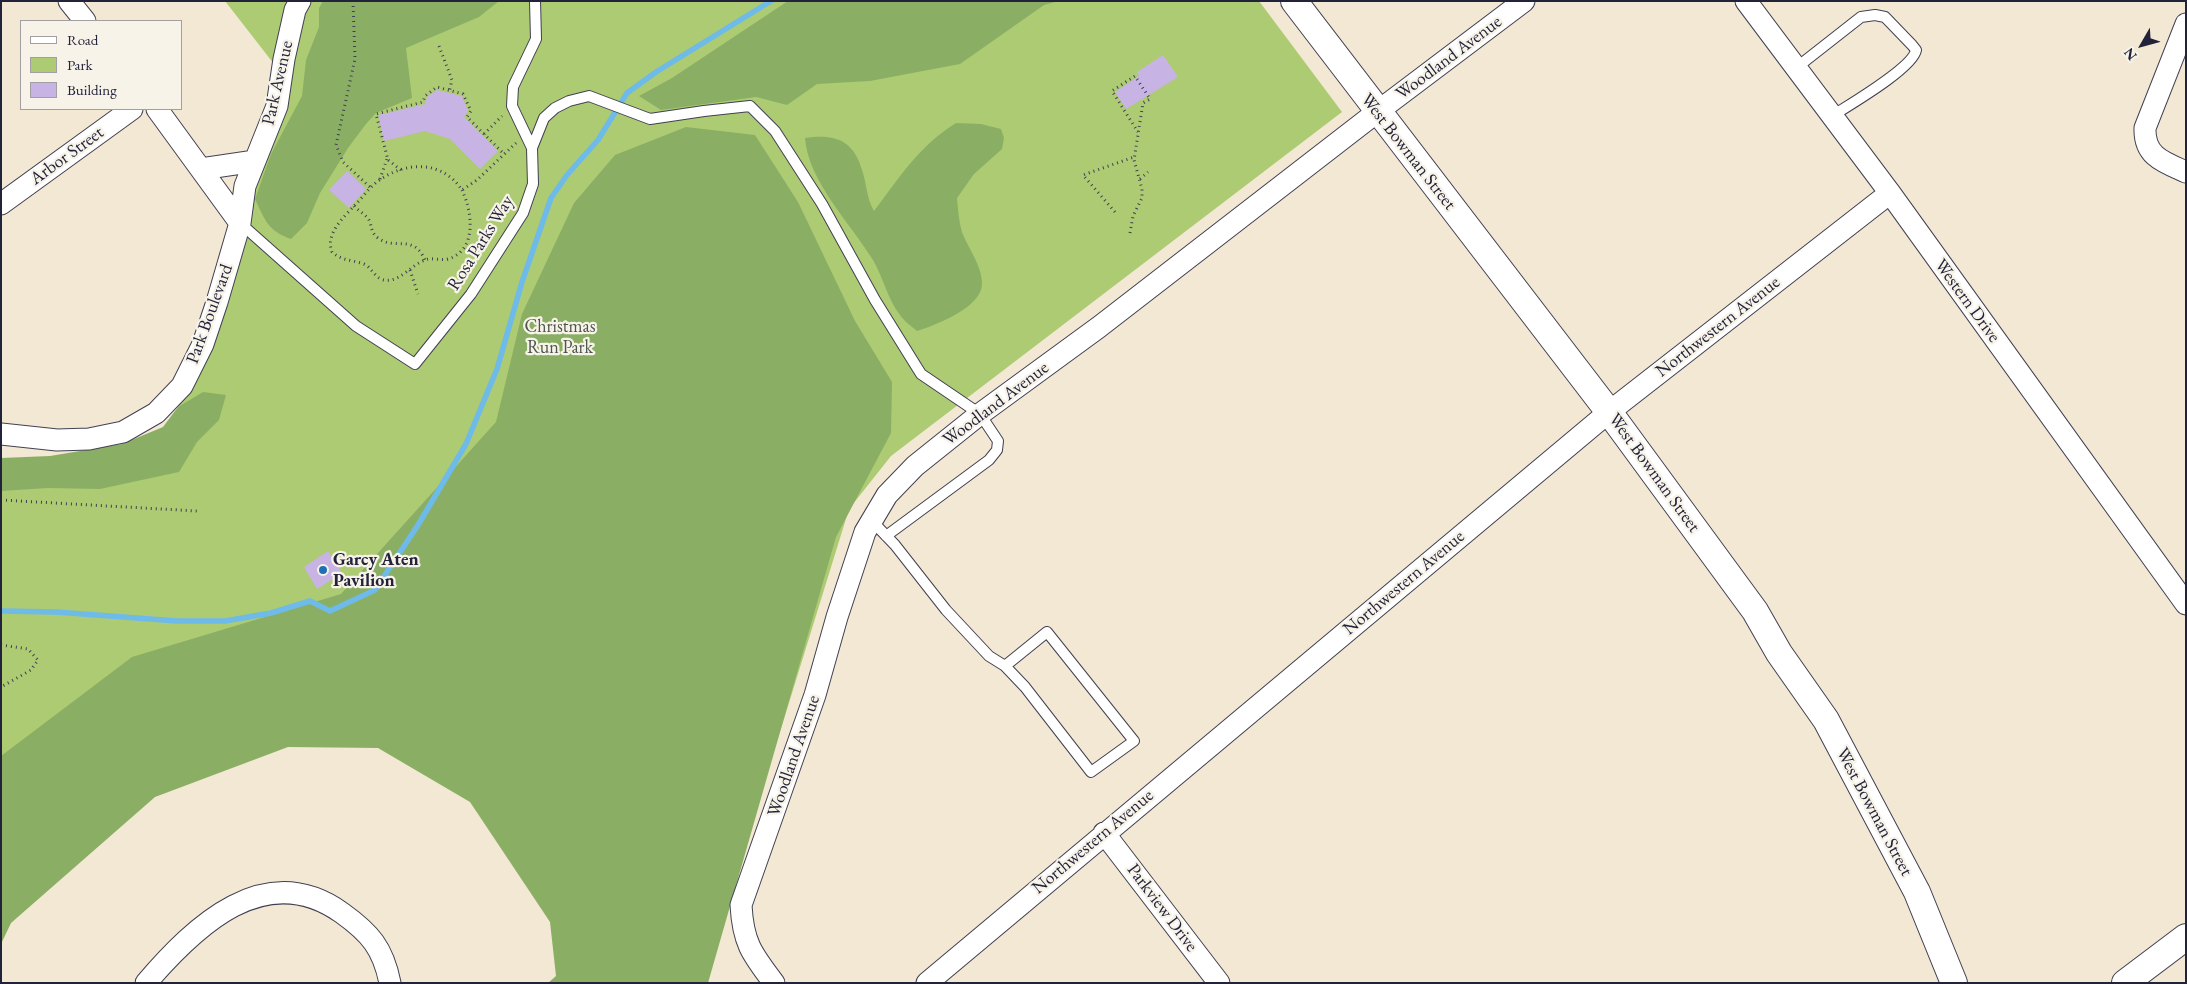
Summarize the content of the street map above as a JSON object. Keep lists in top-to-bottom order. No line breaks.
{"streets":{"street":["Woodland Avenue","Park Avenue","West Bowman Street","Arbor Street","Western Drive","Park Boulevard","Northwestern Avenue","Parkview Drive"],"lane":["Rosa Parks Way"]},"crossings":[["Woodland Avenue","West Bowman Street"],["Woodland Avenue","Rosa Parks Way"],["Park Avenue","Rosa Parks Way"],["Park Avenue","Park Boulevard"],["West Bowman Street","Northwestern Avenue"],["Rosa Parks Way","Park Boulevard"],["Western Drive","Northwestern Avenue"],["Northwestern Avenue","Parkview Drive"]],"parks":["Christmas Run Park"],"places":["Garcy Aten Pavilion"],"legend":["Road","Park","Building"],"north":"bottom left"}
